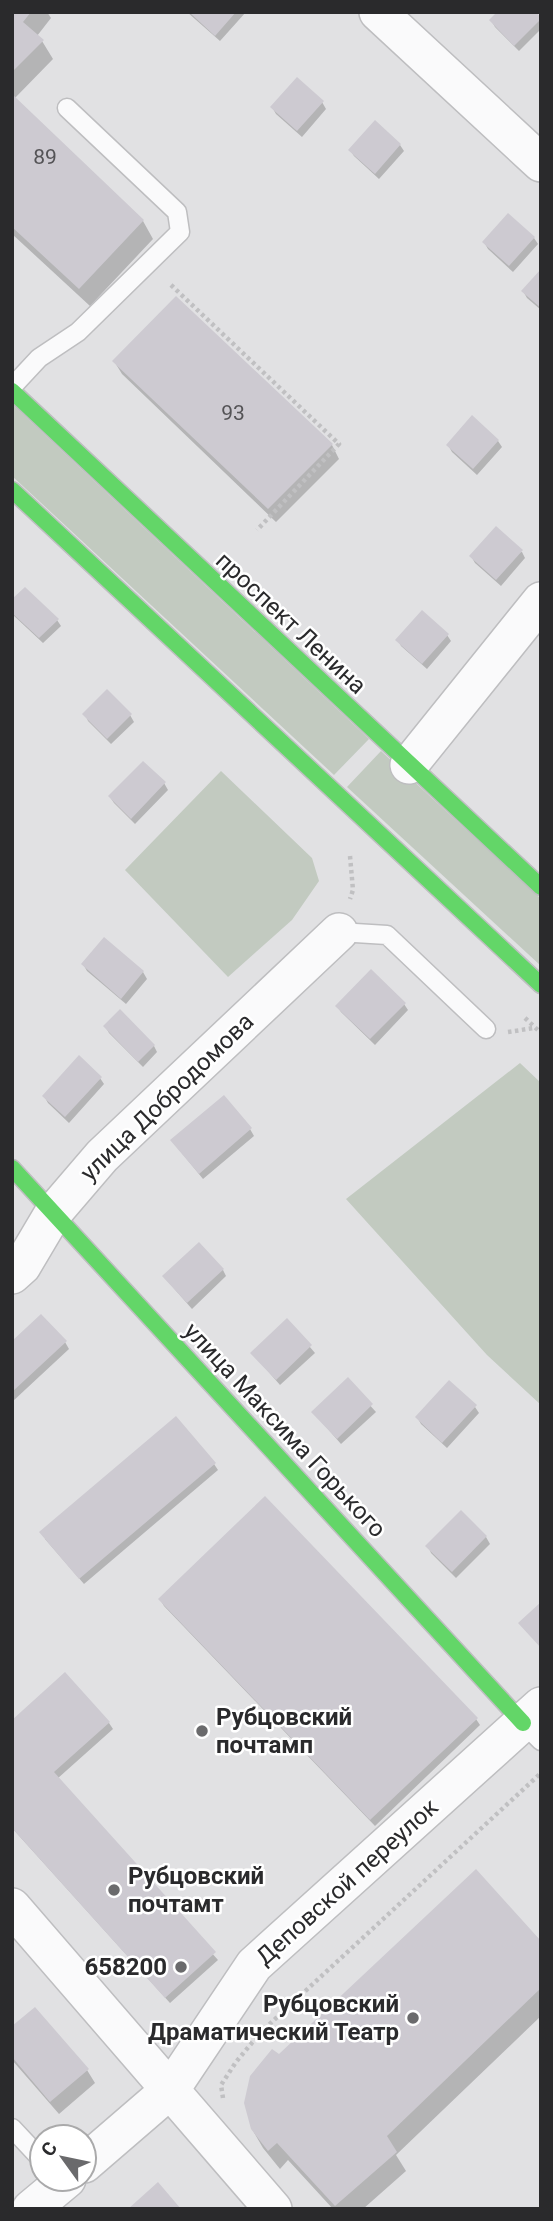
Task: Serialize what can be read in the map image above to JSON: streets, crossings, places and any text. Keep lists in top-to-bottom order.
{
  "streets": {
    "main road": ["проспект Ленина", "улица Максима Горького"],
    "street": ["улица Добродомова", "Деповской переулок"]
  },
  "crossings": [
    ["улица Добродомова", "улица Максима Горького"],
    ["улица Максима Горького", "Деповской переулок"]
  ],
  "places": [
    "Рубцовский почтамп",
    "Рубцовский почтамт",
    "658200",
    "Рубцовский Драматический Театр"
  ],
  "house_numbers": ["89", "93"],
  "north": "top left"
}
